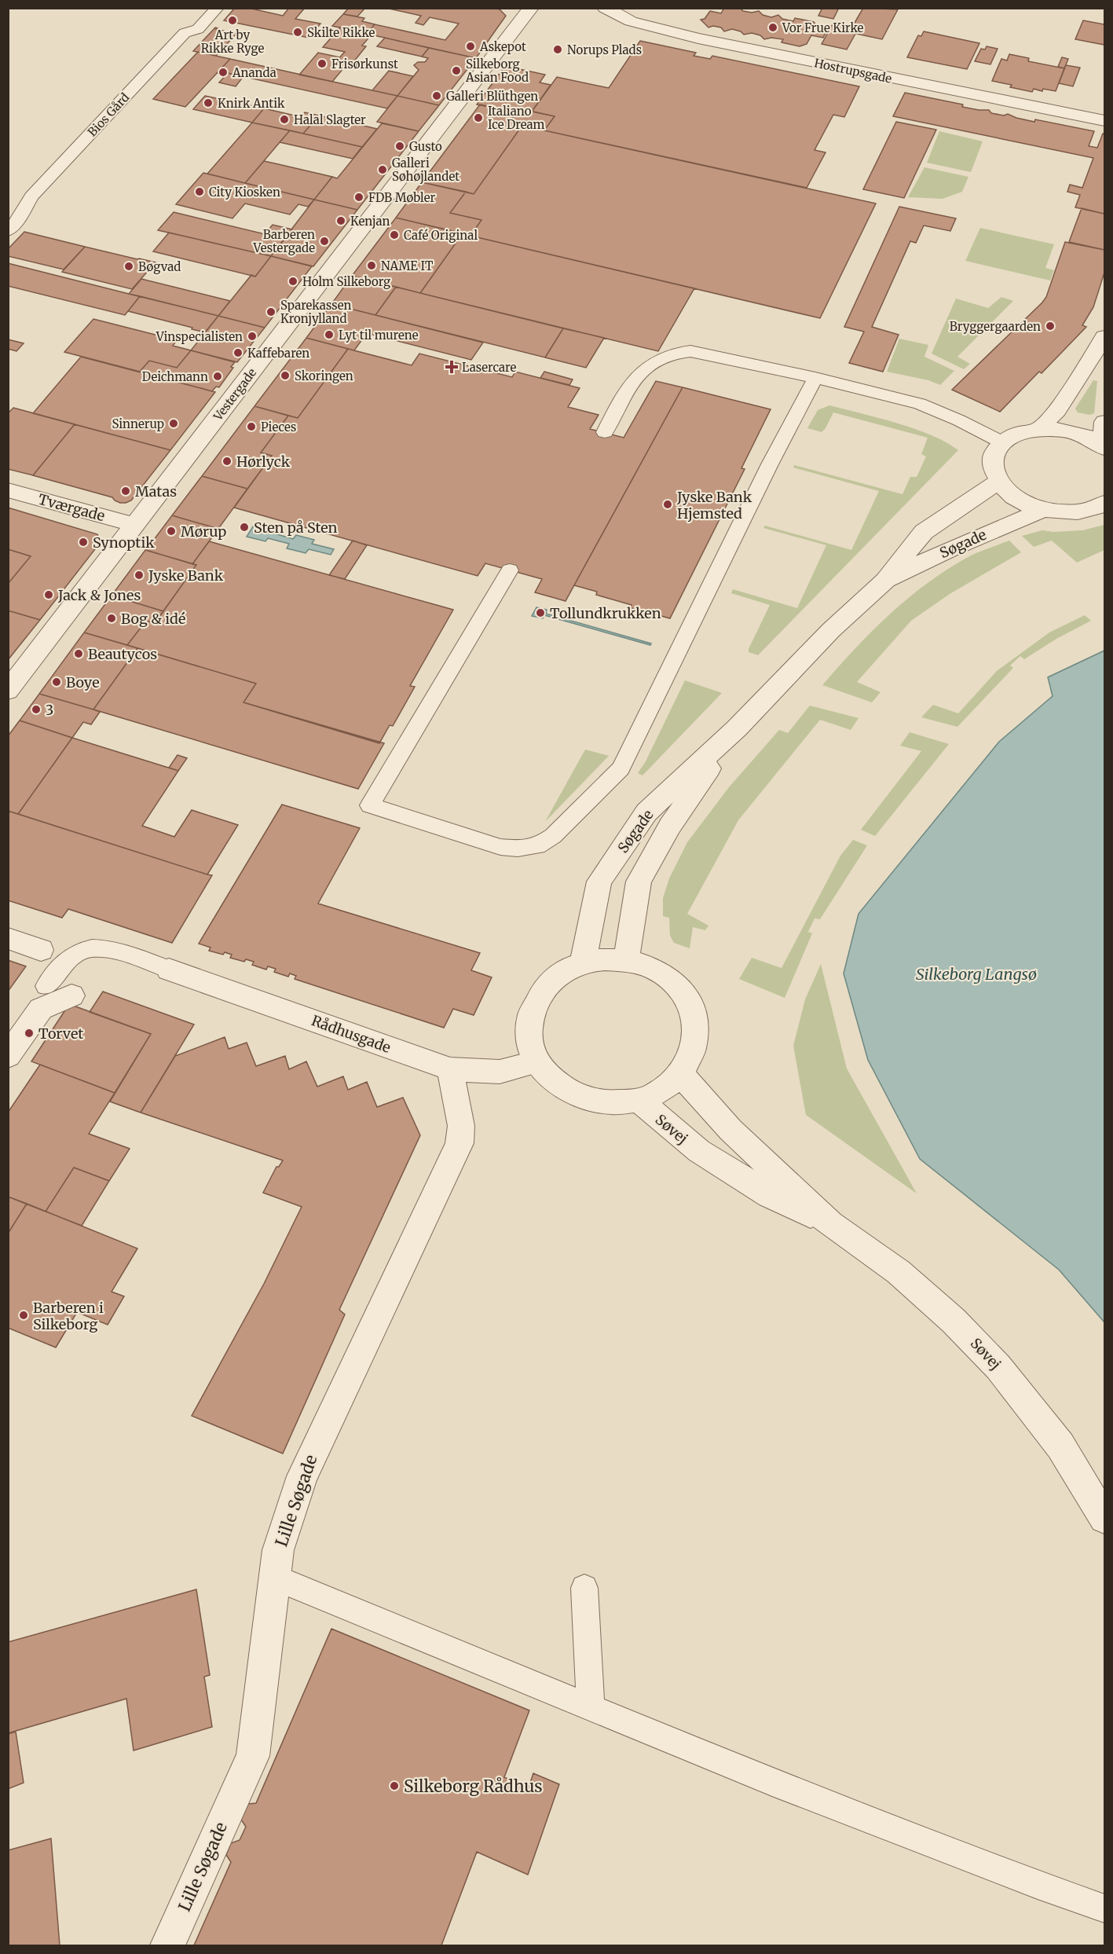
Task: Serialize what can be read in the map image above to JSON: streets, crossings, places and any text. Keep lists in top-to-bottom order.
{
  "streets": {
    "street": [
      "Hostrupsgade",
      "Vestergade",
      "Tværgade",
      "Søgade",
      "Rådhusgade",
      "Søvej",
      "Lille Søgade"
    ],
    "lane": ["Bios Gård"]
  },
  "crossings": [
    ["Vestergade", "Tværgade"],
    ["Søgade", "Rådhusgade"],
    ["Søgade", "Søvej"],
    ["Rådhusgade", "Søvej"],
    ["Rådhusgade", "Lille Søgade"]
  ],
  "water": ["Silkeborg Langsø"],
  "places": {
    "other": [
      "Art by Rikke Ryge",
      "Vor Frue Kirke",
      "Skilte Rikke",
      "Askepot",
      "Norups Plads",
      "Frisørkunst",
      "Silkeborg Asian Food",
      "Ananda",
      "Galleri Blüthgen",
      "Knirk Antik",
      "Italiano Ice Dream",
      "Halal Slagter",
      "Gusto",
      "Galleri Søhøjlandet",
      "City Kiosken",
      "FDB Møbler",
      "Kenjan",
      "Café Original",
      "Barberen Vestergade",
      "NAME IT",
      "Bøgvad",
      "Holm Silkeborg",
      "Sparekassen Kronjylland",
      "Bryggergaarden",
      "Lyt til murene",
      "Vinspecialisten",
      "Kaffebaren",
      "Skoringen",
      "Deichmann",
      "Sinnerup",
      "Pieces",
      "Hørlyck",
      "Matas",
      "Jyske Bank Hjemsted",
      "Sten på Sten",
      "Mørup",
      "Synoptik",
      "Jyske Bank",
      "Jack & Jones",
      "Tollundkrukken",
      "Bog & idé",
      "Beautycos",
      "Boye",
      "3",
      "Torvet",
      "Barberen i Silkeborg",
      "Silkeborg Rådhus"
    ],
    "health": ["Lasercare"]
  }
}
